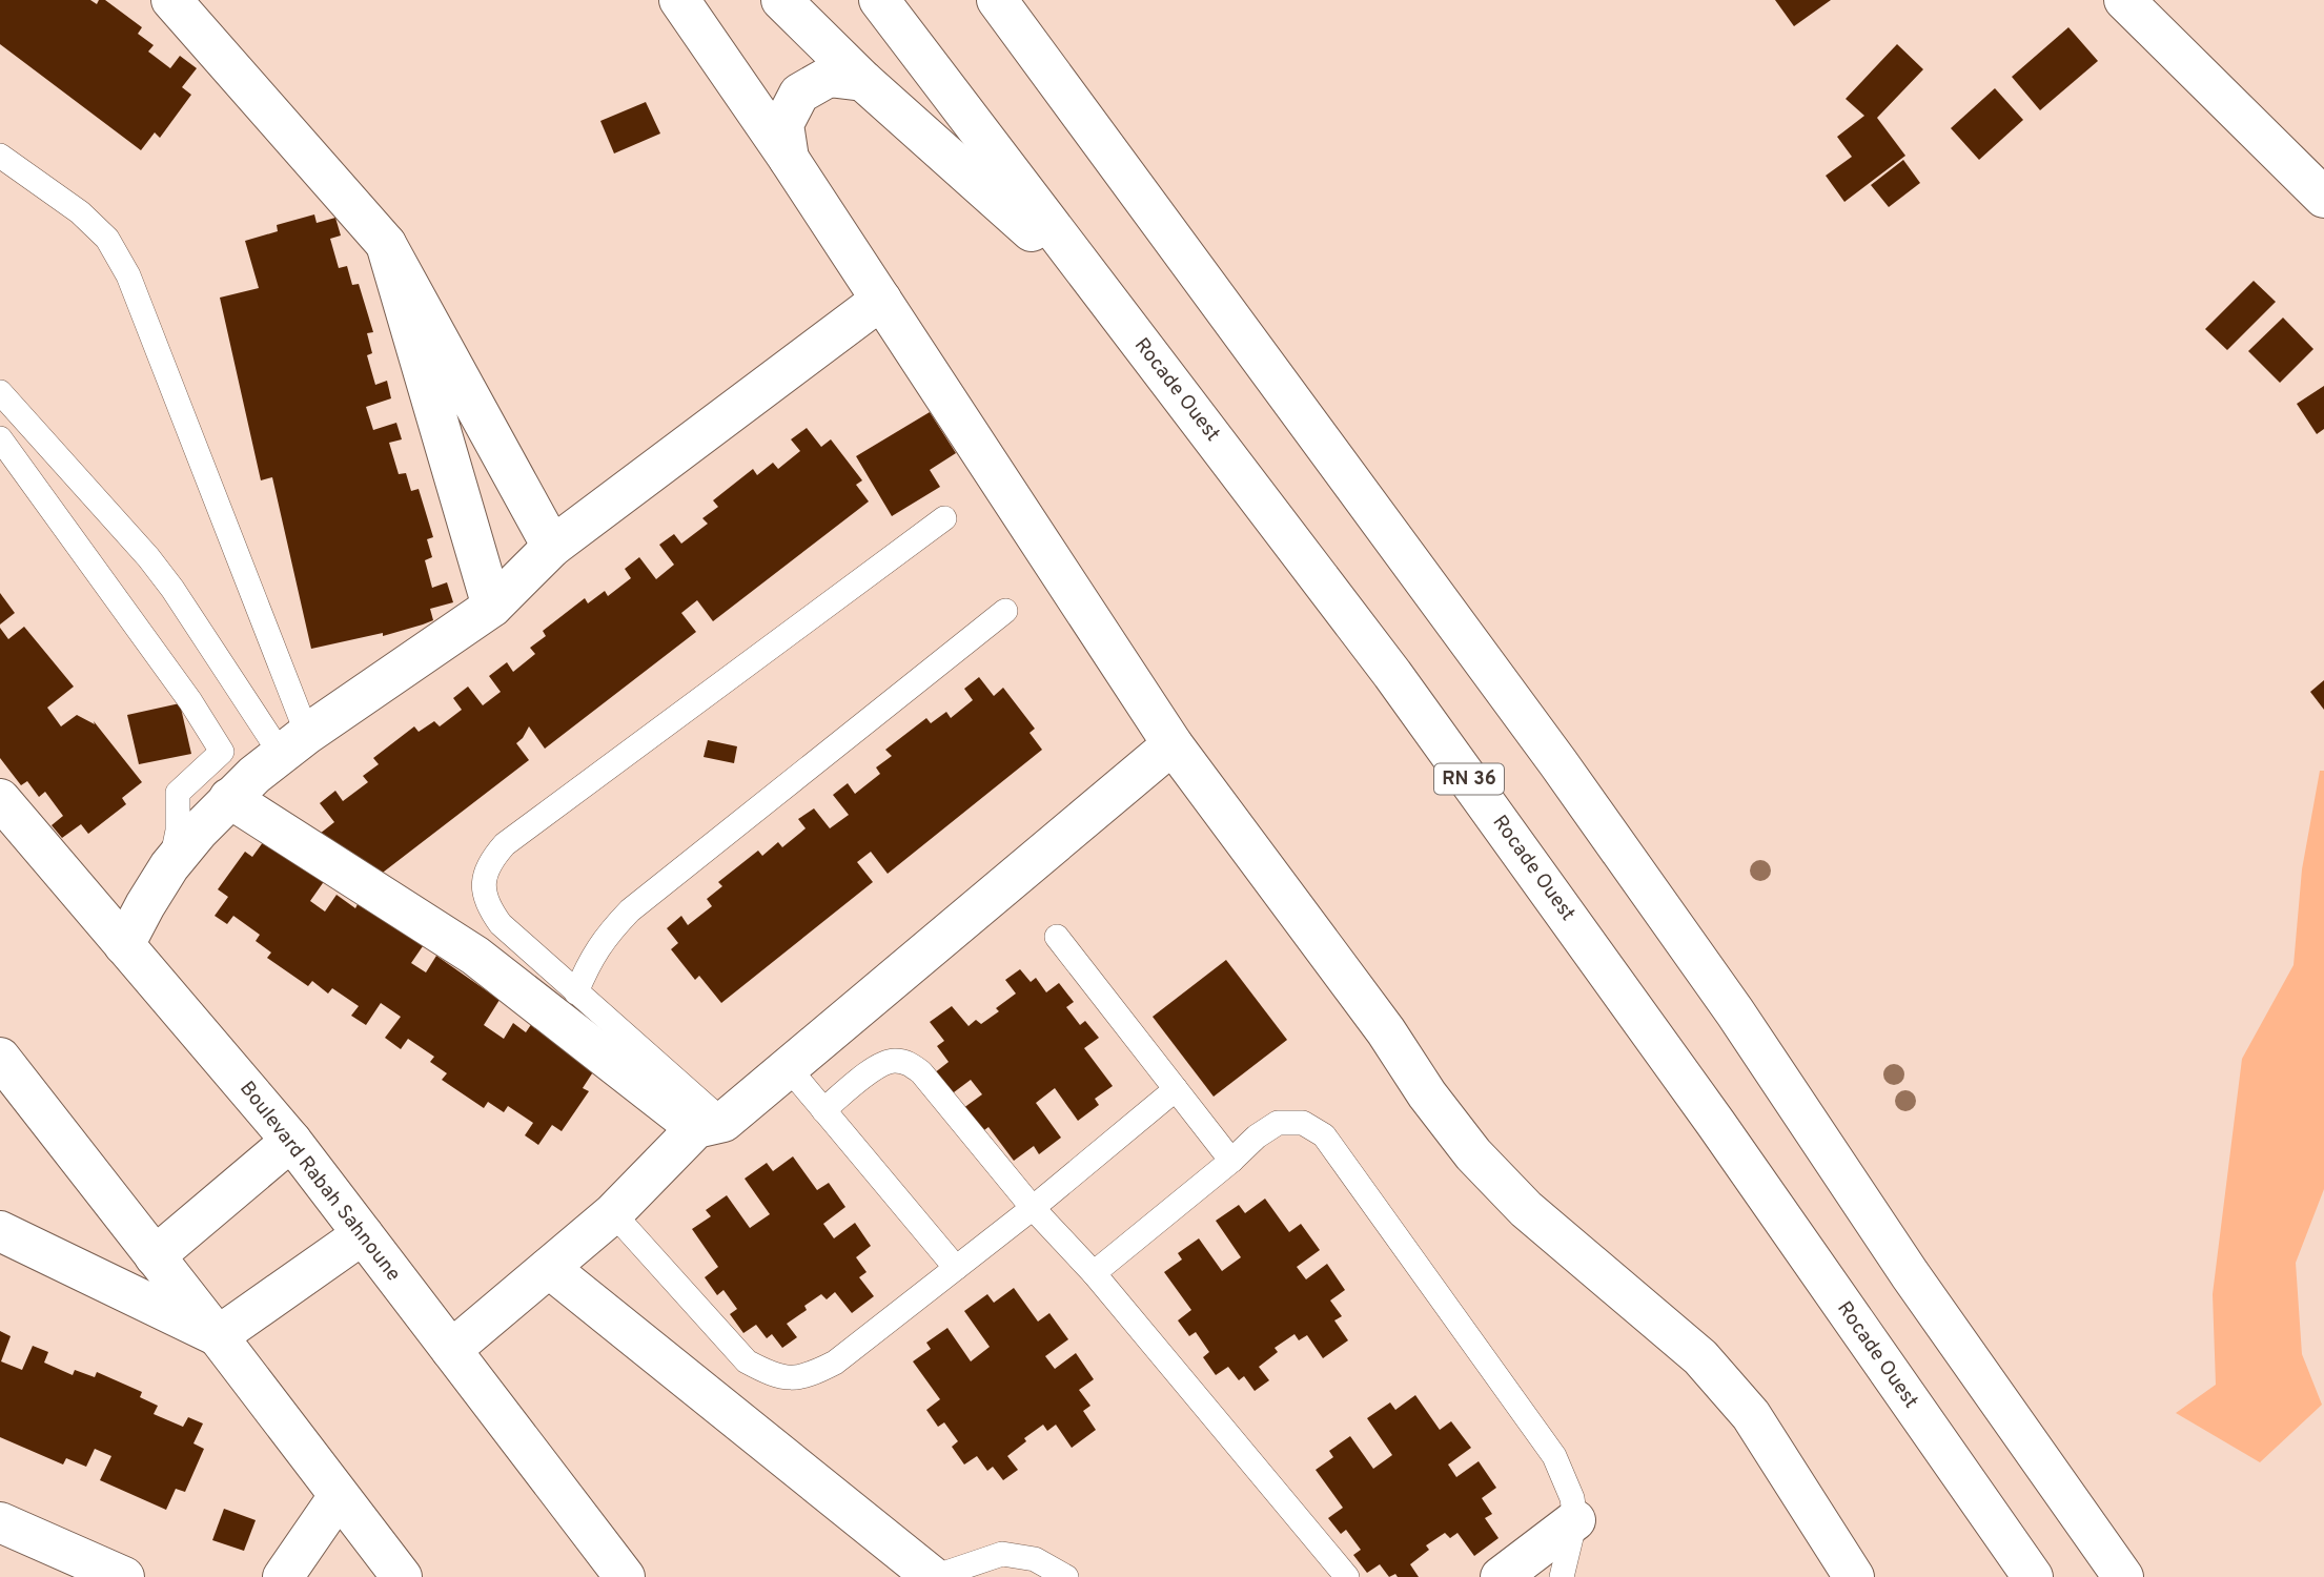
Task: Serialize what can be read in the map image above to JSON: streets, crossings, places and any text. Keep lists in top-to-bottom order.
{
  "streets": {
    "main road": ["Rocade Ouest", "RN 36", "Boulevard Rabah Sahnoune"]
  }
}
